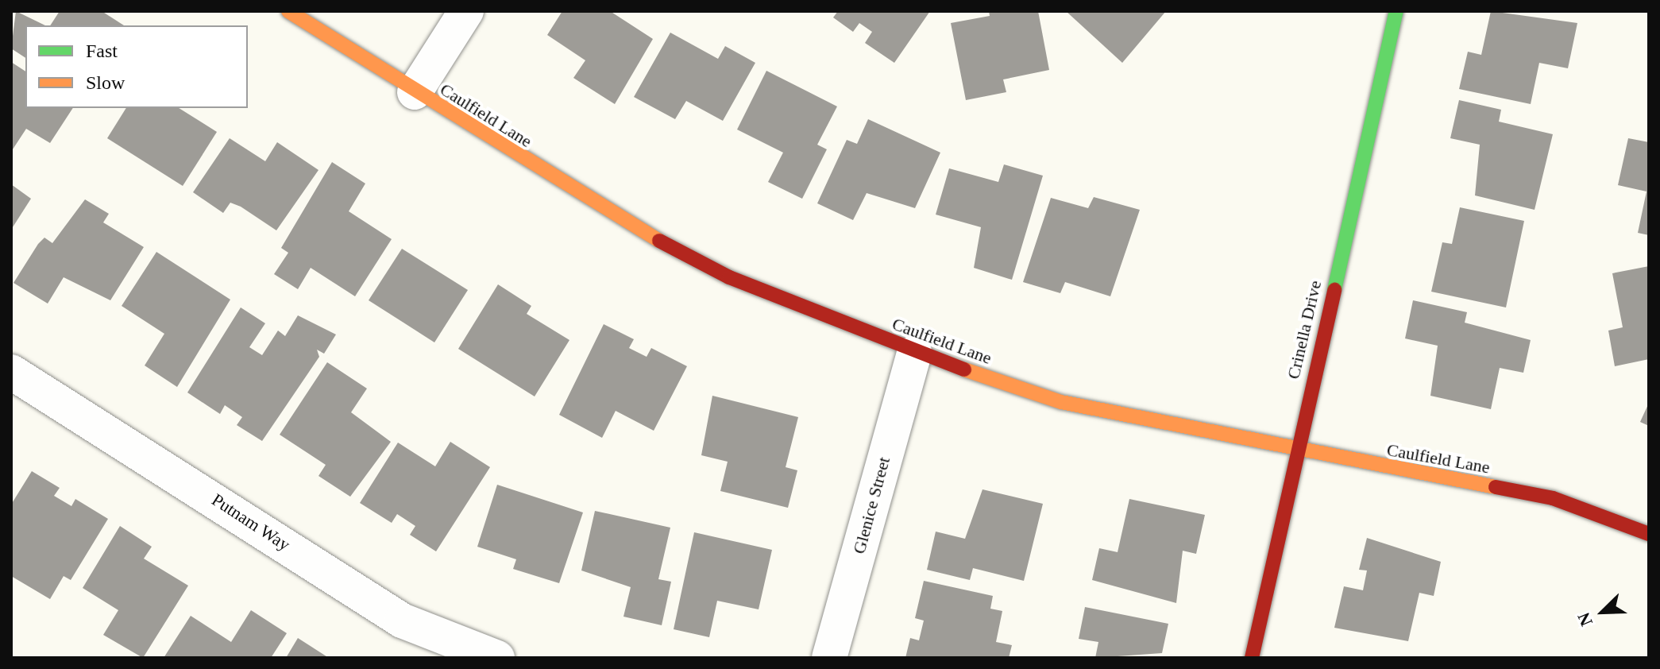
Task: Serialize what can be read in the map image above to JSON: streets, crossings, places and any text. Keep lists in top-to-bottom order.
{
  "streets": {
    "main road": ["Caulfield Lane", "Crinella Drive"],
    "street": ["Glenice Street", "Putnam Way"]
  },
  "crossings": [
    ["Caulfield Lane", "Crinella Drive"],
    ["Caulfield Lane", "Glenice Street"]
  ],
  "legend": ["Fast", "Slow"],
  "north": "bottom left"
}
